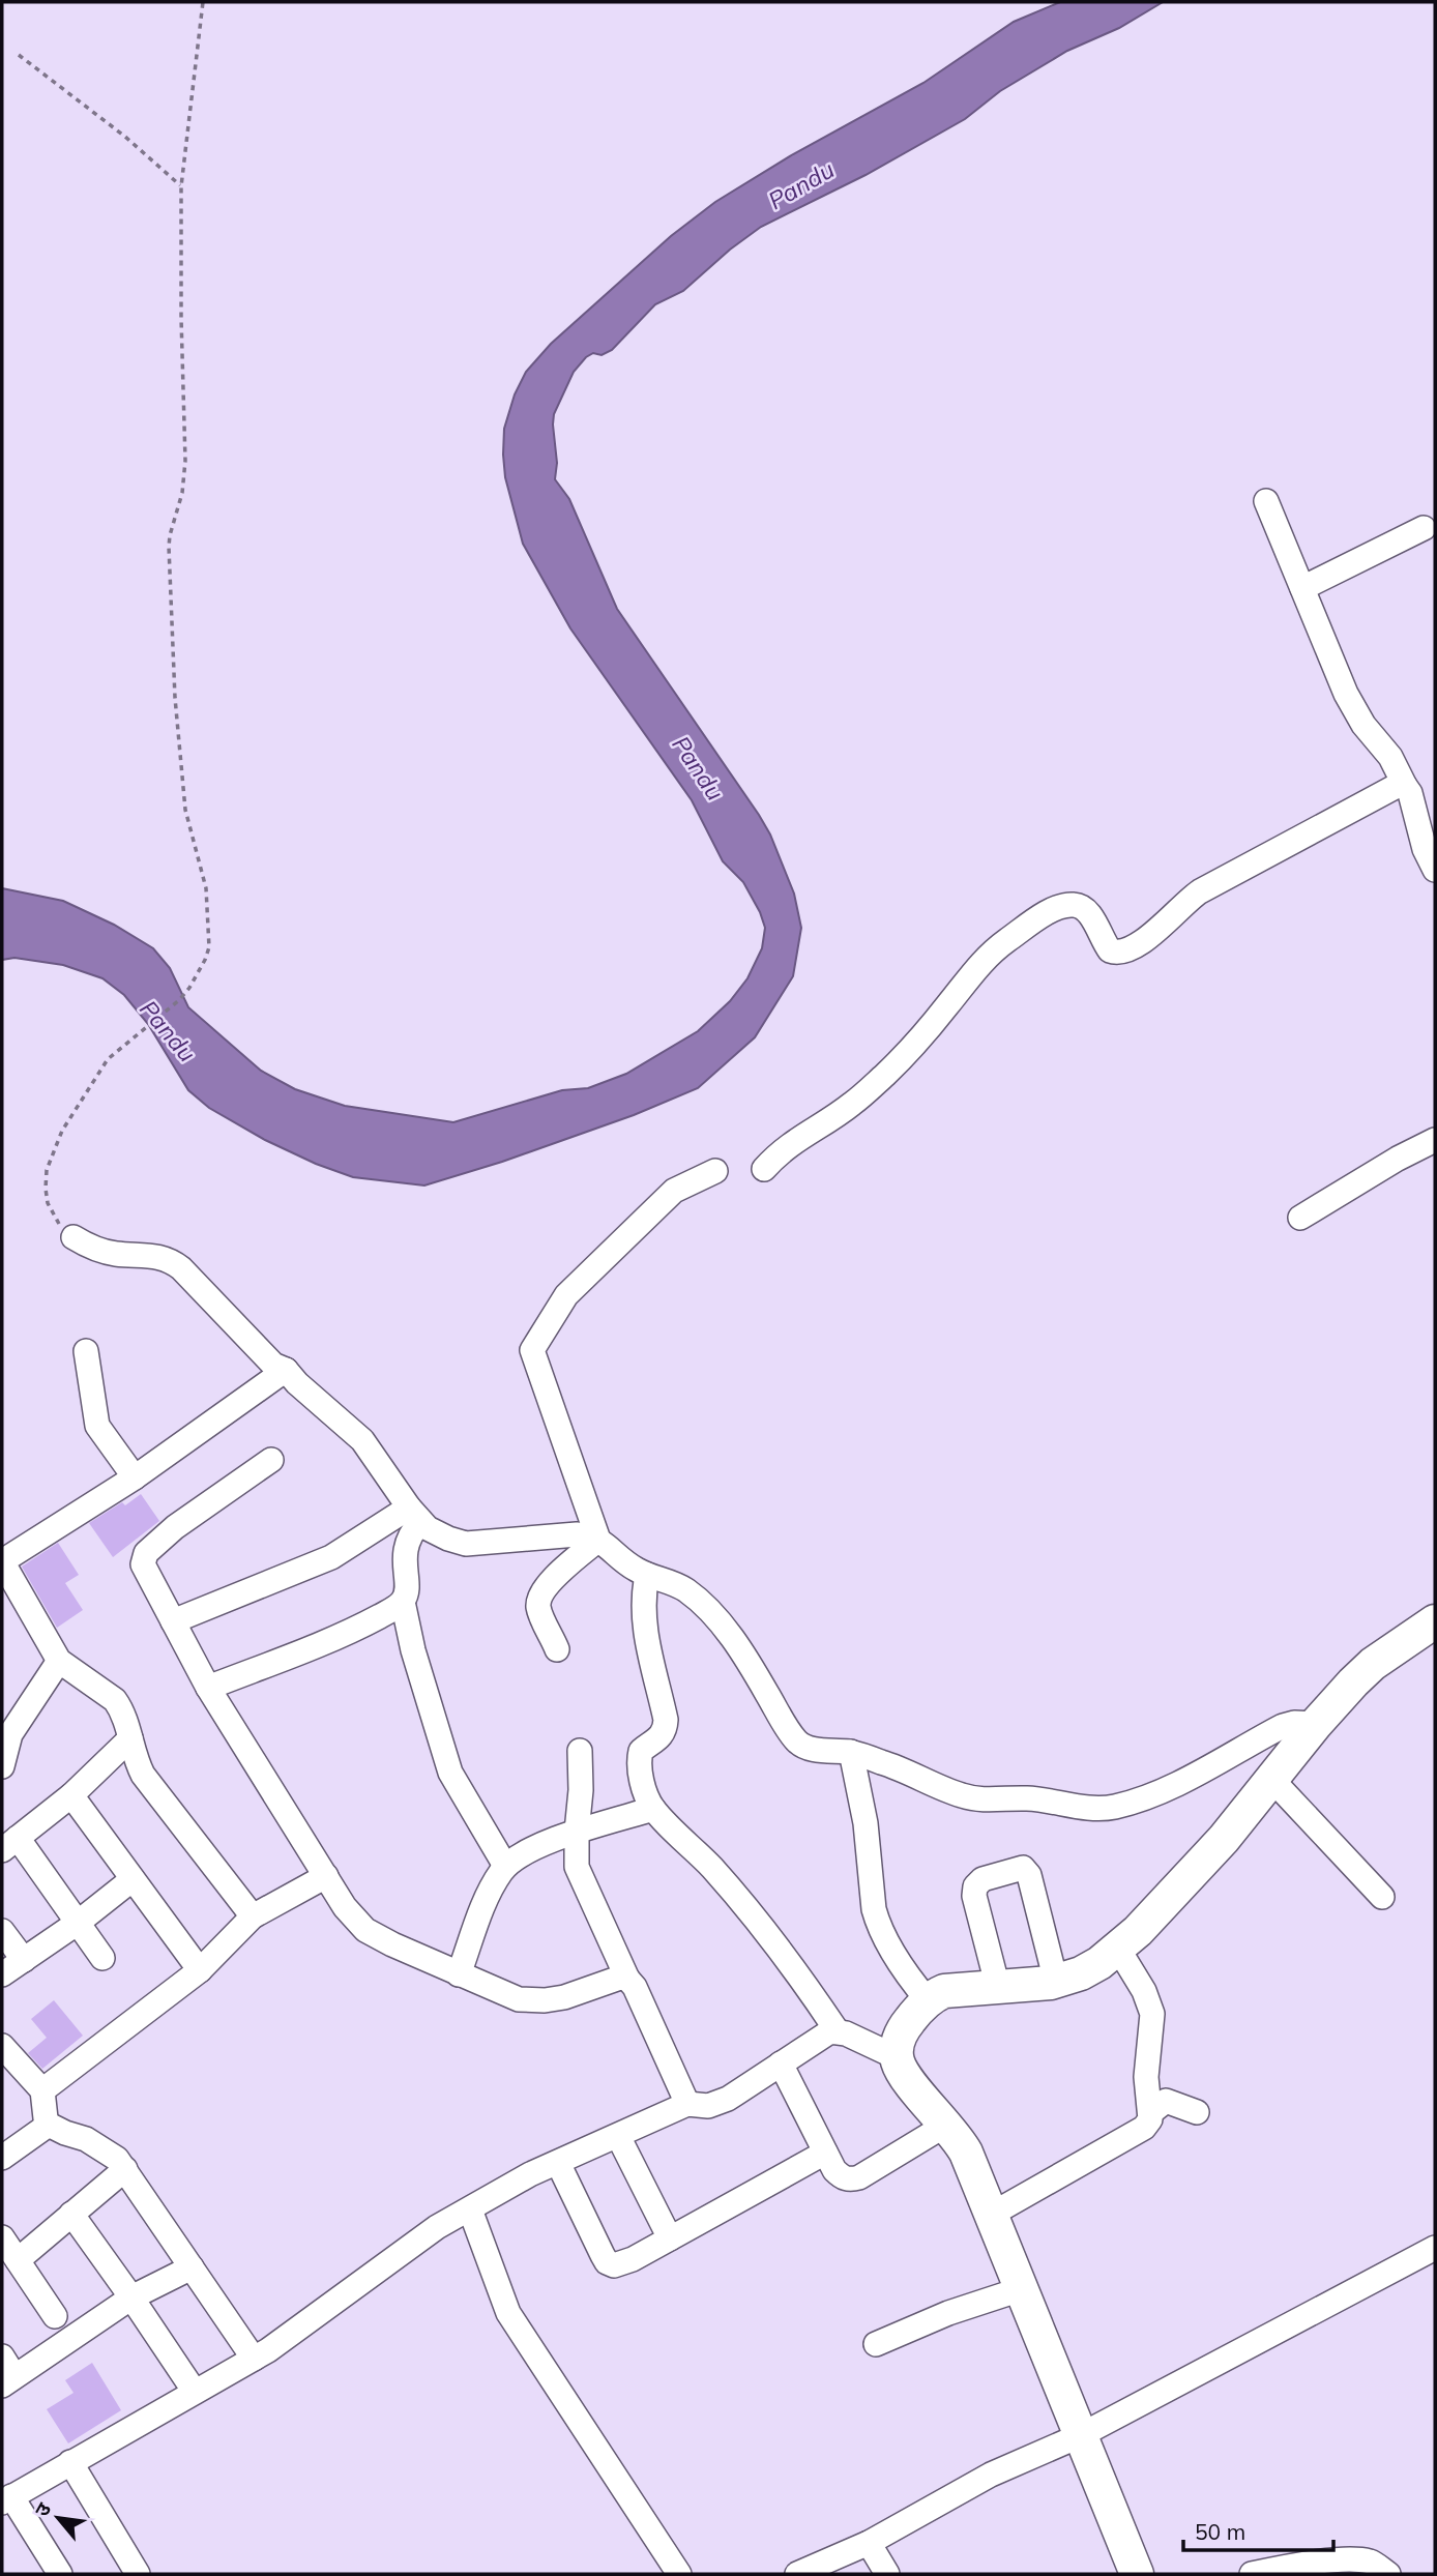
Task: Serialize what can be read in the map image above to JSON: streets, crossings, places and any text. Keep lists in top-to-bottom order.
{
  "water": ["Pandu"],
  "scale_bar": "50 m",
  "north": "top left"
}
